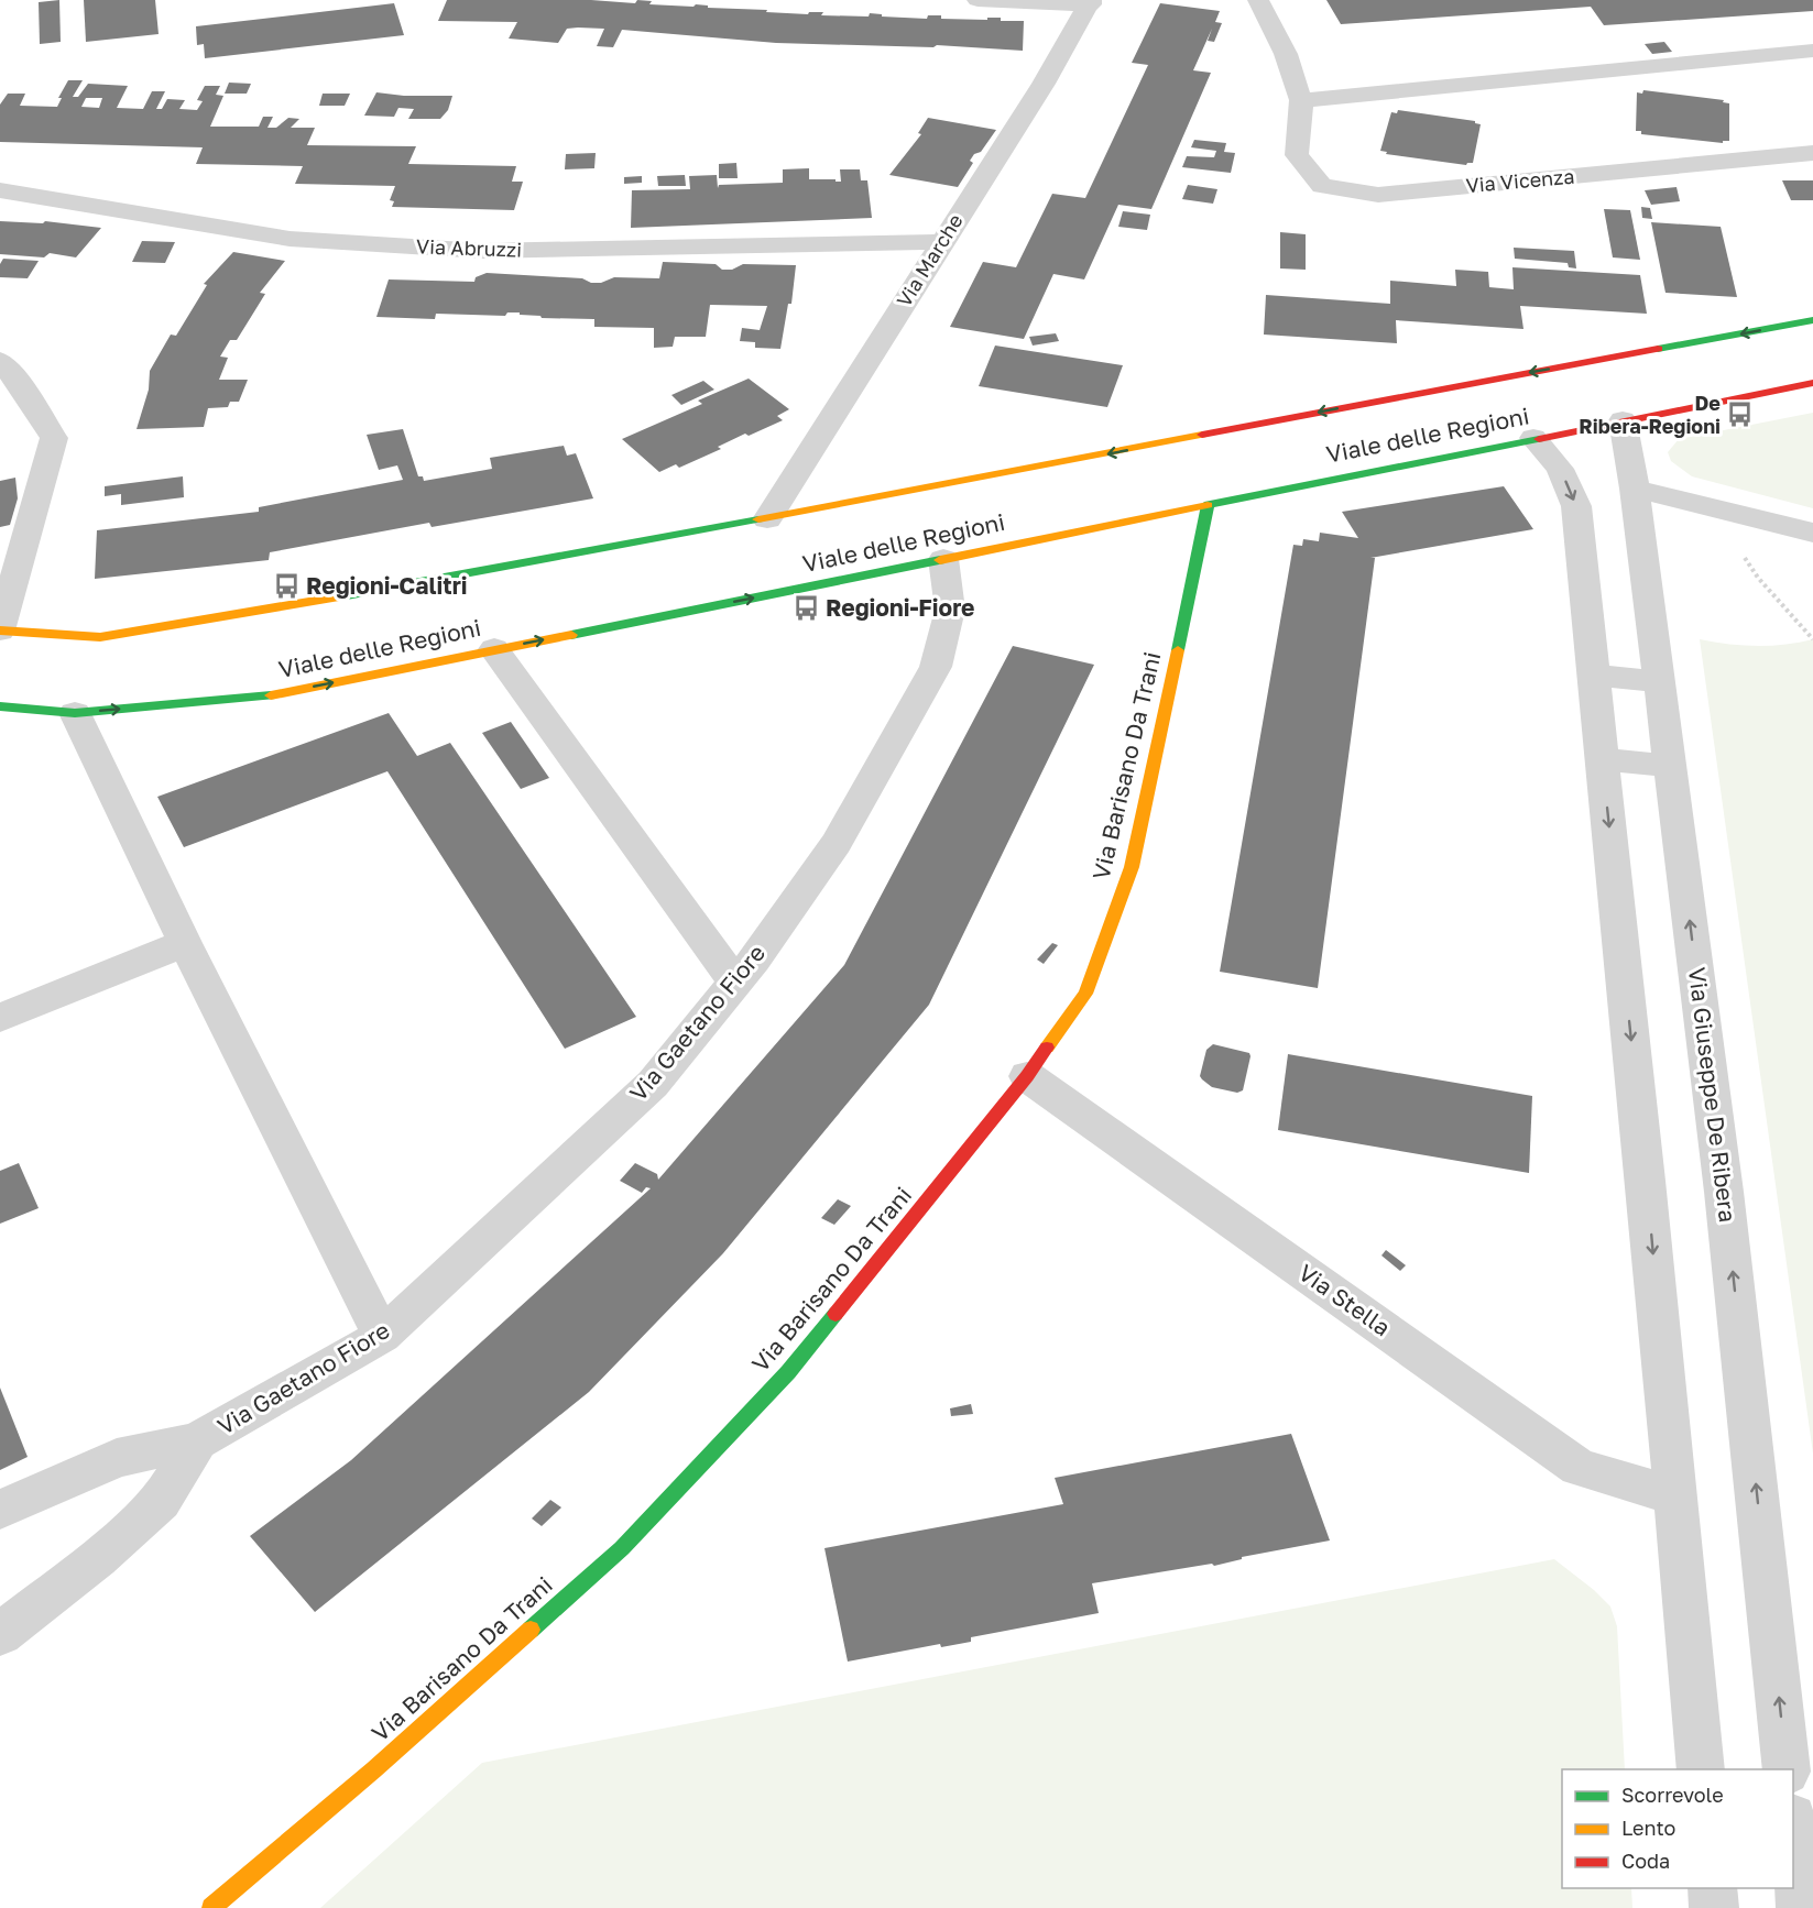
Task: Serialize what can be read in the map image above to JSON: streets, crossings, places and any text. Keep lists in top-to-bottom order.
{
  "streets": {
    "street": [
      "Via Vicenza",
      "Via Abruzzi",
      "Via Marche",
      "Viale delle Regioni",
      "Via Barisano Da Trani",
      "Via Gaetano Fiore",
      "Via Giuseppe De Ribera",
      "Via Stella"
    ]
  },
  "crossings": [
    ["Via Abruzzi", "Via Marche"],
    ["Via Marche", "Viale delle Regioni"],
    ["Viale delle Regioni", "Via Barisano Da Trani"],
    ["Viale delle Regioni", "Via Gaetano Fiore"],
    ["Viale delle Regioni", "Via Giuseppe De Ribera"],
    ["Via Barisano Da Trani", "Via Stella"]
  ],
  "places": {
    "bus stop": ["De Ribera-Regioni", "Regioni-Calitri", "Regioni-Fiore"]
  },
  "legend": ["Scorrevole", "Lento", "Coda"]
}
